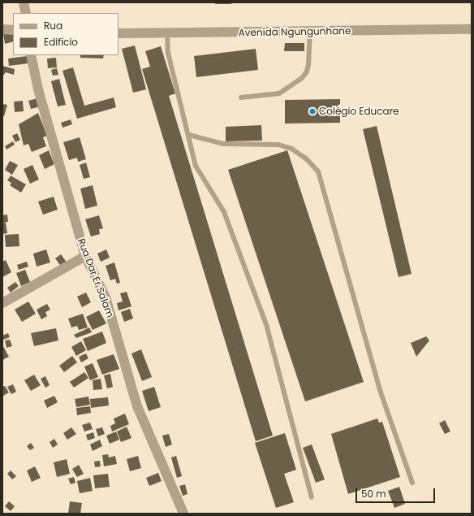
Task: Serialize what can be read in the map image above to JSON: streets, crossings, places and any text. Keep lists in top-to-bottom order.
{
  "streets": {
    "street": ["Avenida Ngungunhane", "Rua Dar Er Salam"]
  },
  "places": ["Colégio Educare"],
  "legend": ["Rua", "Edifício"],
  "scale_bar": "50 m"
}
